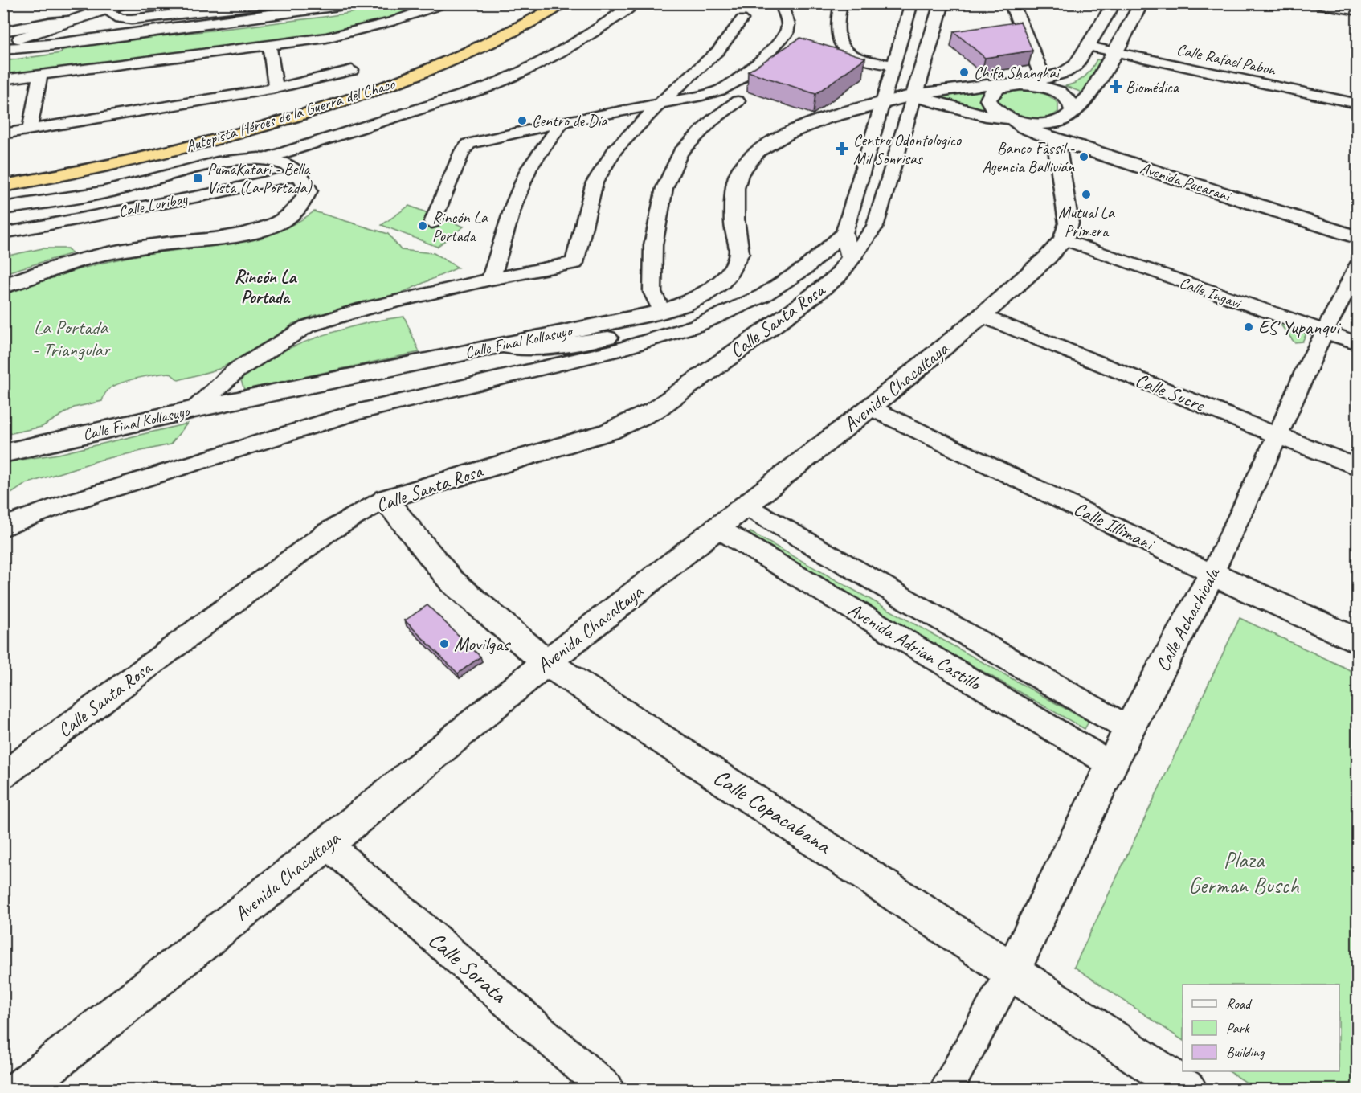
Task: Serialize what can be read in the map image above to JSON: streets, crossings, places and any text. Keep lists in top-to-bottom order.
{
  "streets": {
    "highway": ["Autopista Héroes de la Guerra del Chaco"],
    "street": [
      "Calle Rafael Pabon",
      "Avenida Pucarani",
      "Calle Luribay",
      "Calle Ingavi",
      "Calle Santa Rosa",
      "Calle Final Kollasuyo",
      "Avenida Chacaltaya",
      "Calle Sucre",
      "Calle Illimani",
      "Calle Achachicala",
      "Avenida Adrian Castillo",
      "Calle Copacabana",
      "Calle Sorata"
    ]
  },
  "crossings": [
    ["Avenida Pucarani", "Calle Final Kollasuyo"],
    ["Calle Ingavi", "Avenida Chacaltaya"],
    ["Calle Ingavi", "Calle Achachicala"],
    ["Calle Santa Rosa", "Calle Final Kollasuyo"],
    ["Calle Santa Rosa", "Calle Copacabana"],
    ["Avenida Chacaltaya", "Calle Sucre"],
    ["Avenida Chacaltaya", "Calle Illimani"],
    ["Avenida Chacaltaya", "Avenida Adrian Castillo"],
    ["Avenida Chacaltaya", "Calle Copacabana"],
    ["Avenida Chacaltaya", "Calle Sorata"],
    ["Calle Sucre", "Calle Achachicala"],
    ["Calle Illimani", "Calle Achachicala"],
    ["Calle Achachicala", "Avenida Adrian Castillo"],
    ["Calle Achachicala", "Calle Copacabana"]
  ],
  "districts": ["Rincón La Portada"],
  "parks": ["La Portada - Triangular", "Plaza German Busch"],
  "places": {
    "other": [
      "Chifa Shanghai",
      "Centro de Día",
      "Banco Fassil - Agencia Ballivián",
      "Mutual La Primera",
      "Rincón La Portada",
      "ES Yupanqui",
      "Movilgas"
    ],
    "health": ["Biomédica", "Centro Odontologico Mil Sonrisas"],
    "transit": ["PumaKatari - Bella Vista (La Portada)"]
  },
  "legend": ["Road", "Park", "Building"]
}
